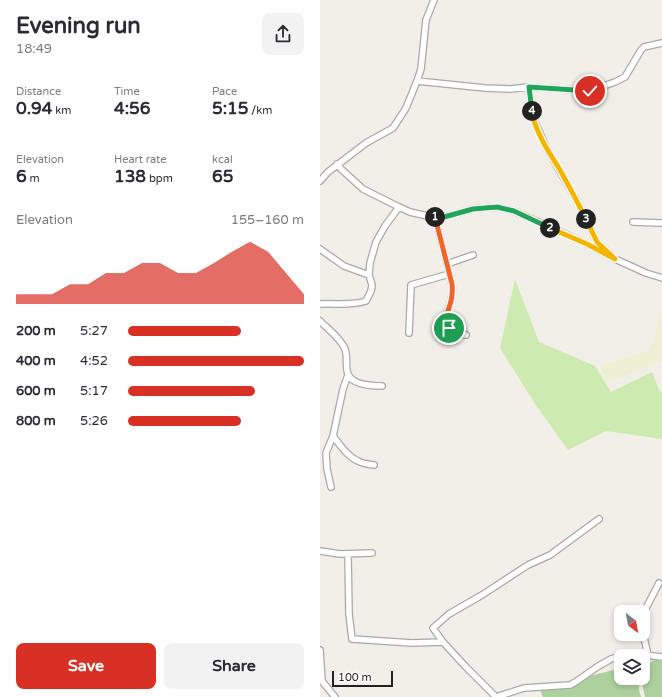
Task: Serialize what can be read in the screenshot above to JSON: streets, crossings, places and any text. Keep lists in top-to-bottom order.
{
  "scale_bar": "100 m",
  "north": "bottom right",
  "page": {
    "heading": ["Evening run", "18:49"],
    "stats": [
      ["Distance", "0.94 km"],
      ["Time", "4:56"],
      ["Pace", "5:15 /km"],
      ["Elevation", "6 m"],
      ["Heart rate", "138 bpm"],
      ["kcal", "65"]
    ],
    "pins": [
      "4",
      "1",
      "3",
      "2"
    ],
    "chart": ["Elevation", "155–160 m"],
    "list": [
      {
        "name": "200 m",
        "note": "5:27"
      },
      {
        "name": "400 m",
        "note": "4:52"
      },
      {
        "name": "600 m",
        "note": "5:17"
      },
      {
        "name": "800 m",
        "note": "5:26"
      }
    ],
    "buttons": ["Save", "Share"],
    "scale": "100 m"
  }
}
